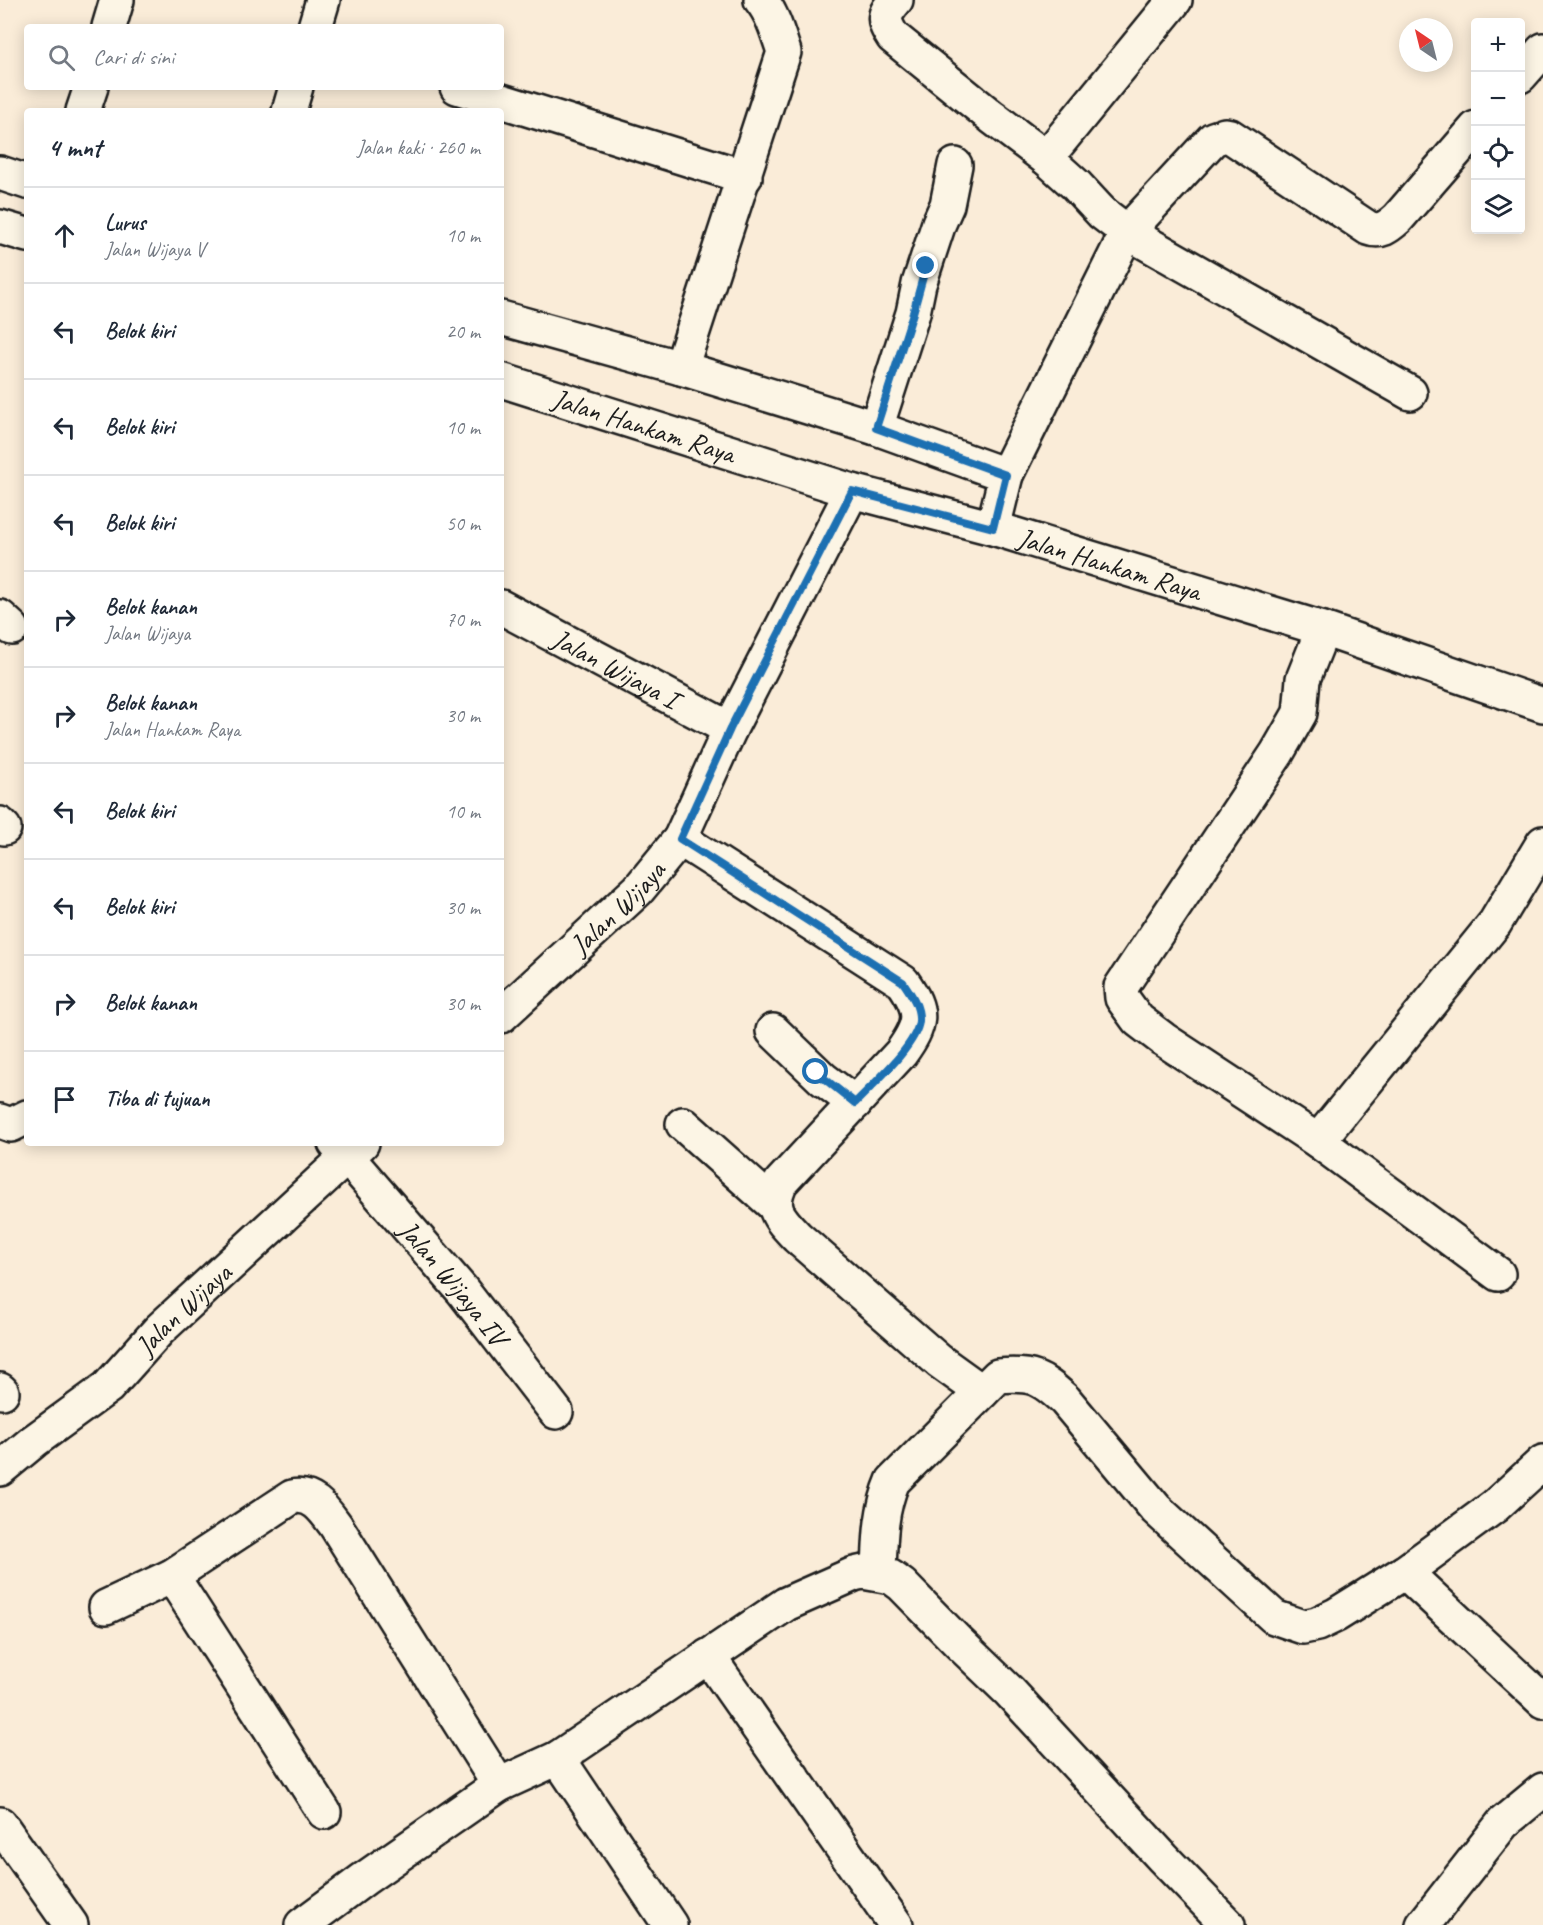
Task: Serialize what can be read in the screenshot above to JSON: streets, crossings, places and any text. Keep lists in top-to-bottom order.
{
  "streets": {
    "street": [
      "Jalan Hankam Raya",
      "Jalan Wijaya I",
      "Jalan Wijaya",
      "Jalan Wijaya IV"
    ]
  },
  "crossings": [
    ["Jalan Hankam Raya", "Jalan Wijaya"],
    ["Jalan Wijaya I", "Jalan Wijaya"],
    ["Jalan Wijaya", "Jalan Wijaya IV"]
  ],
  "north": "top left",
  "page": {
    "map_buttons": ["+", "−"],
    "search": "Cari di sini",
    "heading": ["4 mnt", "Jalan kaki · 260 m"],
    "list": [
      ["Lurus", "Jalan Wijaya V", "10 m"],
      ["Belok kiri", "20 m"],
      ["Belok kiri", "10 m"],
      ["Belok kiri", "50 m"],
      ["Belok kanan", "Jalan Wijaya", "70 m"],
      ["Belok kanan", "Jalan Hankam Raya", "30 m"],
      ["Belok kiri", "10 m"],
      ["Belok kiri", "30 m"],
      ["Belok kanan", "30 m"],
      "Tiba di tujuan"
    ]
  }
}
